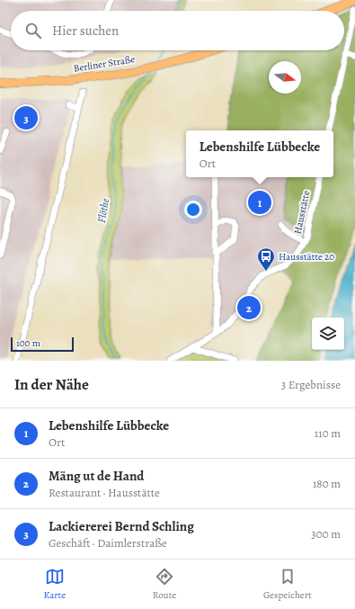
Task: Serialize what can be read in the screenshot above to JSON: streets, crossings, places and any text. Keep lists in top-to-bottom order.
{
  "streets": {
    "main road": ["Berliner Straße"],
    "street": ["Hausstätte"]
  },
  "water": ["Flöthe"],
  "places": {
    "bus stop": ["Hausstätte 20"]
  },
  "scale_bar": "100 m",
  "north": "right",
  "page": {
    "search": "Hier suchen",
    "pins": ["3", "1", "2"],
    "popup": ["Lebenshilfe Lübbecke", "Ort"],
    "scale": "100 m",
    "heading": ["In der Nähe", "3 Ergebnisse"],
    "list": [
      {
        "mark": "1",
        "name": "Lebenshilfe Lübbecke",
        "note": "Ort",
        "value": "110 m"
      },
      {
        "mark": "2",
        "name": "Mäng ut de Hand",
        "note": "Restaurant · Hausstätte",
        "value": "180 m"
      },
      {
        "mark": "3",
        "name": "Lackiererei Bernd Schling",
        "note": "Geschäft · Daimlerstraße",
        "value": "300 m"
      }
    ],
    "nav": ["Karte", "Route", "Gespeichert"]
  }
}
